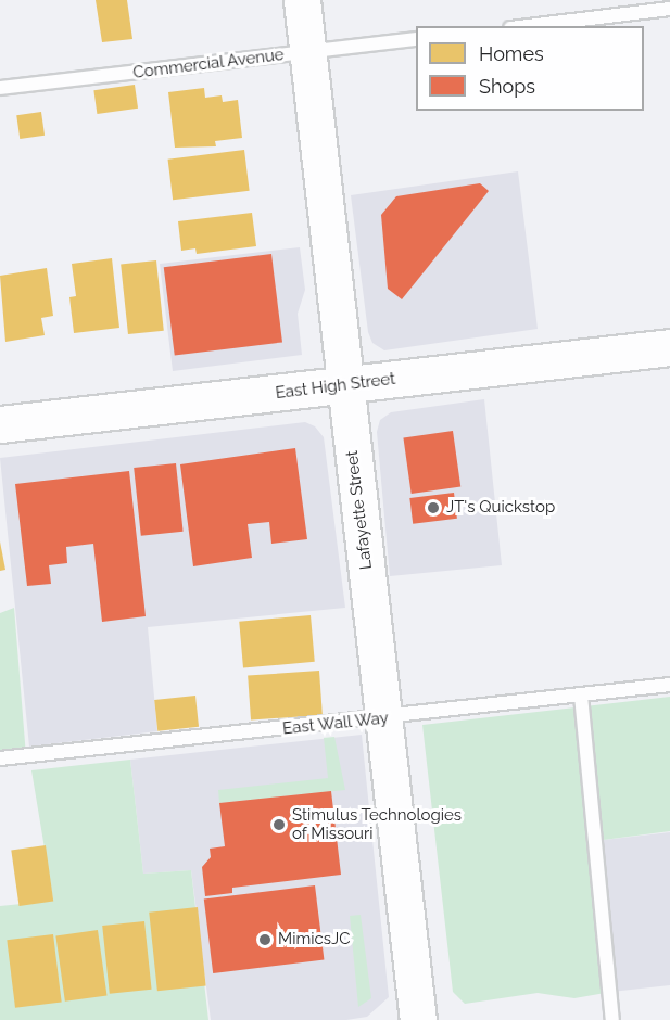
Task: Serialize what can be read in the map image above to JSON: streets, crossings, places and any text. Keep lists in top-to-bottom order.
{
  "streets": {
    "main road": ["East High Street", "Lafayette Street"],
    "lane": ["Commercial Avenue", "East Wall Way"]
  },
  "crossings": [
    ["Commercial Avenue", "Lafayette Street"],
    ["East High Street", "Lafayette Street"],
    ["Lafayette Street", "East Wall Way"]
  ],
  "places": ["JT's Quickstop", "Stimulus Technologies of Missouri", "MimicsJC"],
  "legend": ["Homes", "Shops"]
}
